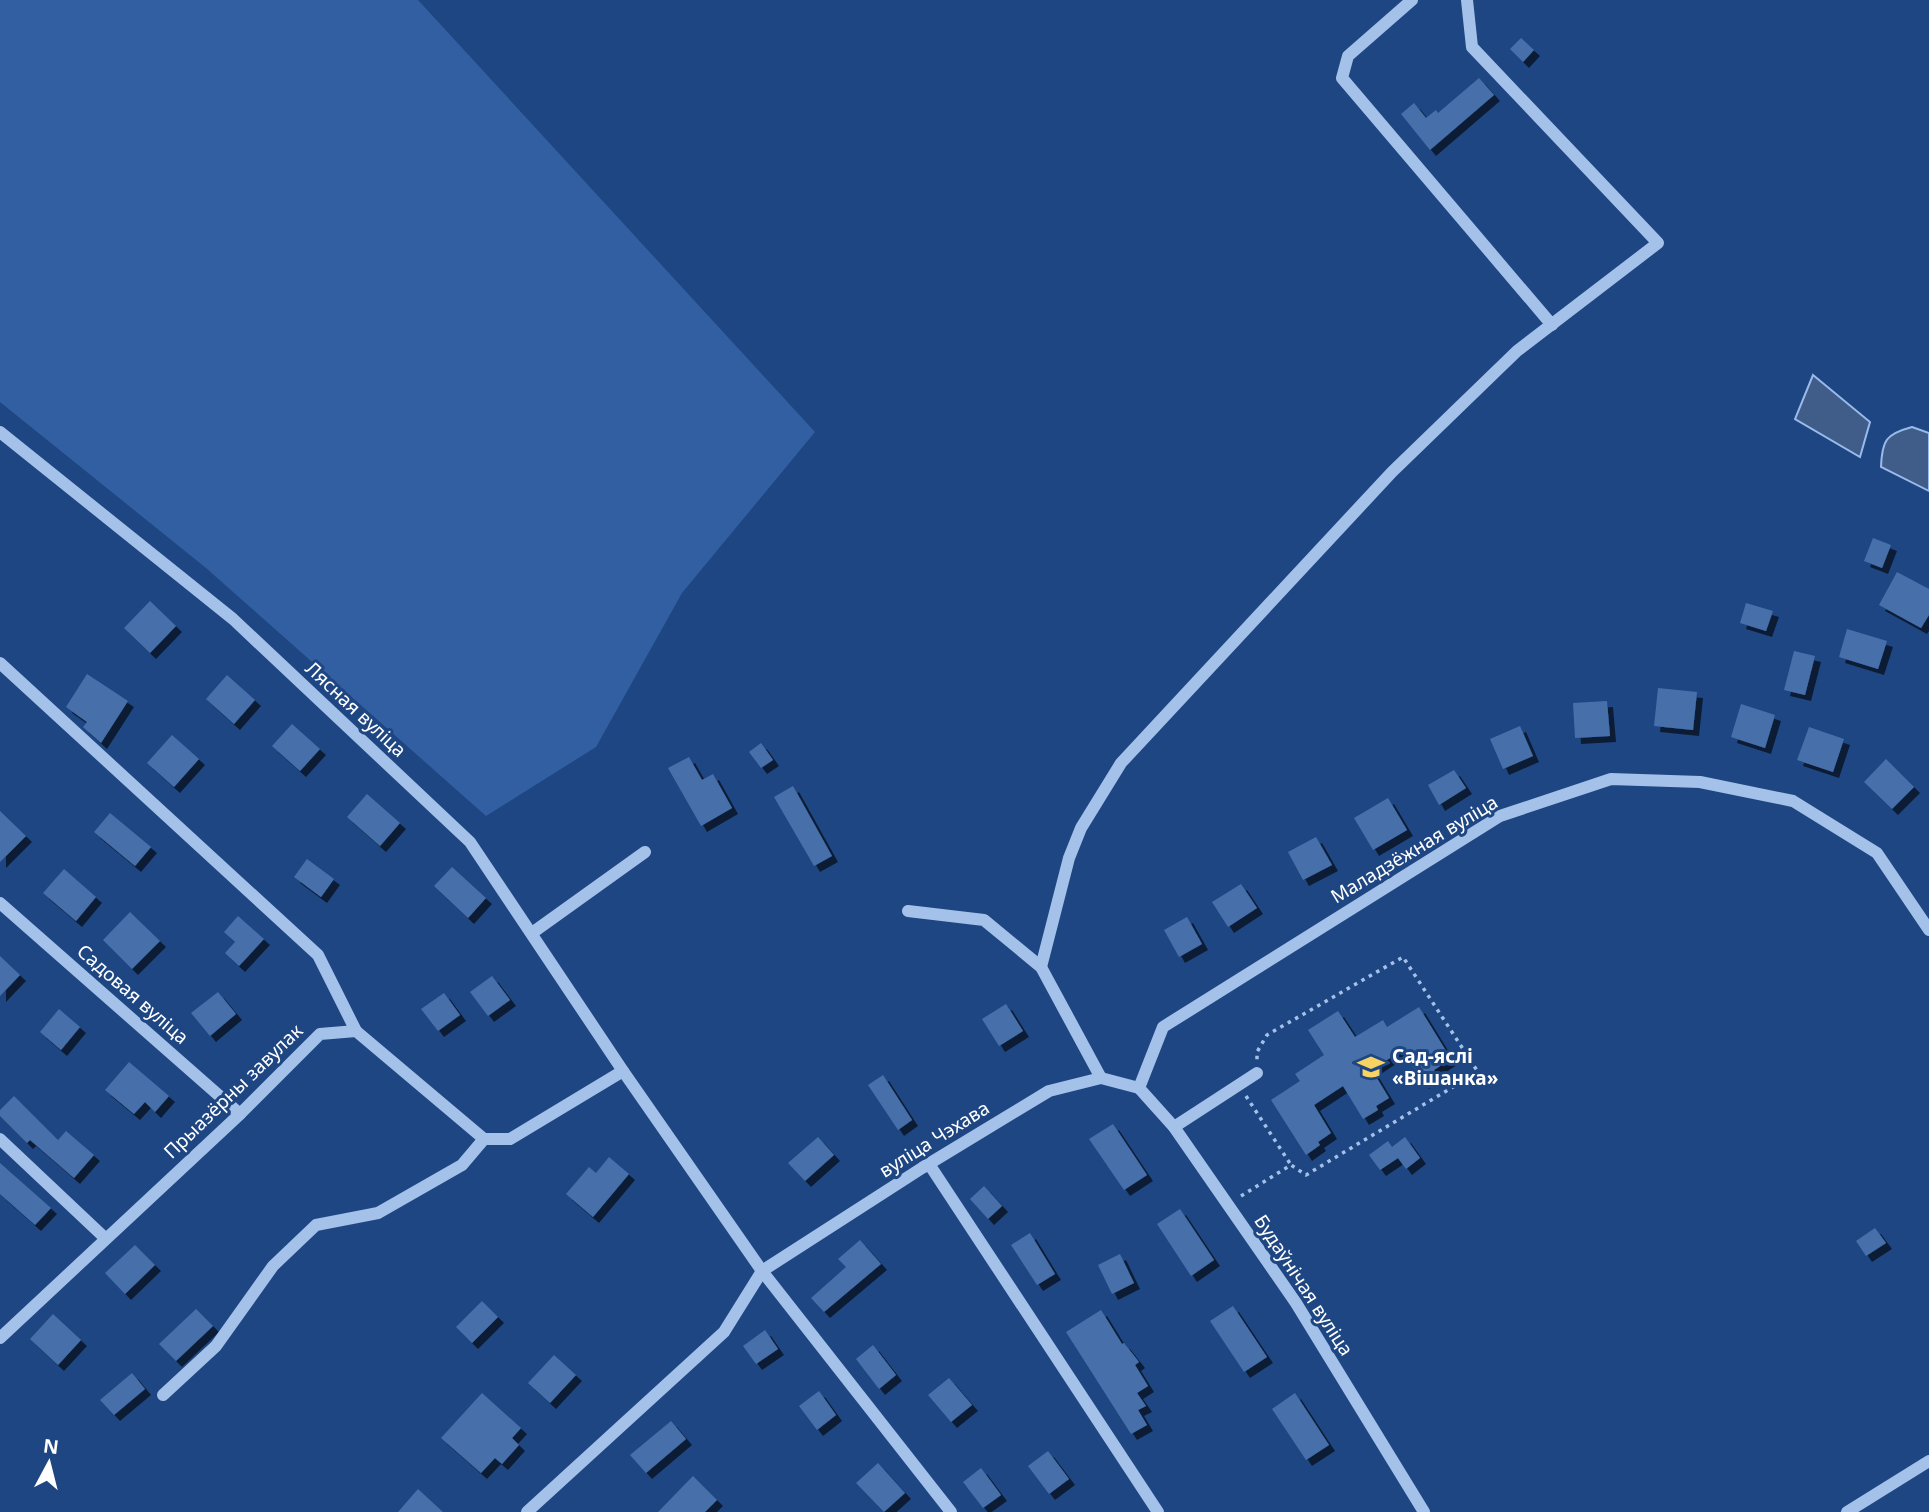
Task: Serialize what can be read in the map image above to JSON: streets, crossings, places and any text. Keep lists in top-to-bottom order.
{
  "streets": {
    "street": [
      "Лясная вуліца",
      "Маладзёжная вуліца",
      "Садовая вуліца",
      "Прыазёрны завулак",
      "вуліца Чэхава",
      "Будаўнічая вуліца"
    ]
  },
  "crossings": [
    ["Маладзёжная вуліца", "вуліца Чэхава"],
    ["Маладзёжная вуліца", "Будаўнічая вуліца"],
    ["Садовая вуліца", "Прыазёрны завулак"],
    ["вуліца Чэхава", "Будаўнічая вуліца"]
  ],
  "places": {
    "school or university": ["Сад-яслі «Вішанка»"]
  },
  "north": "top"
}
